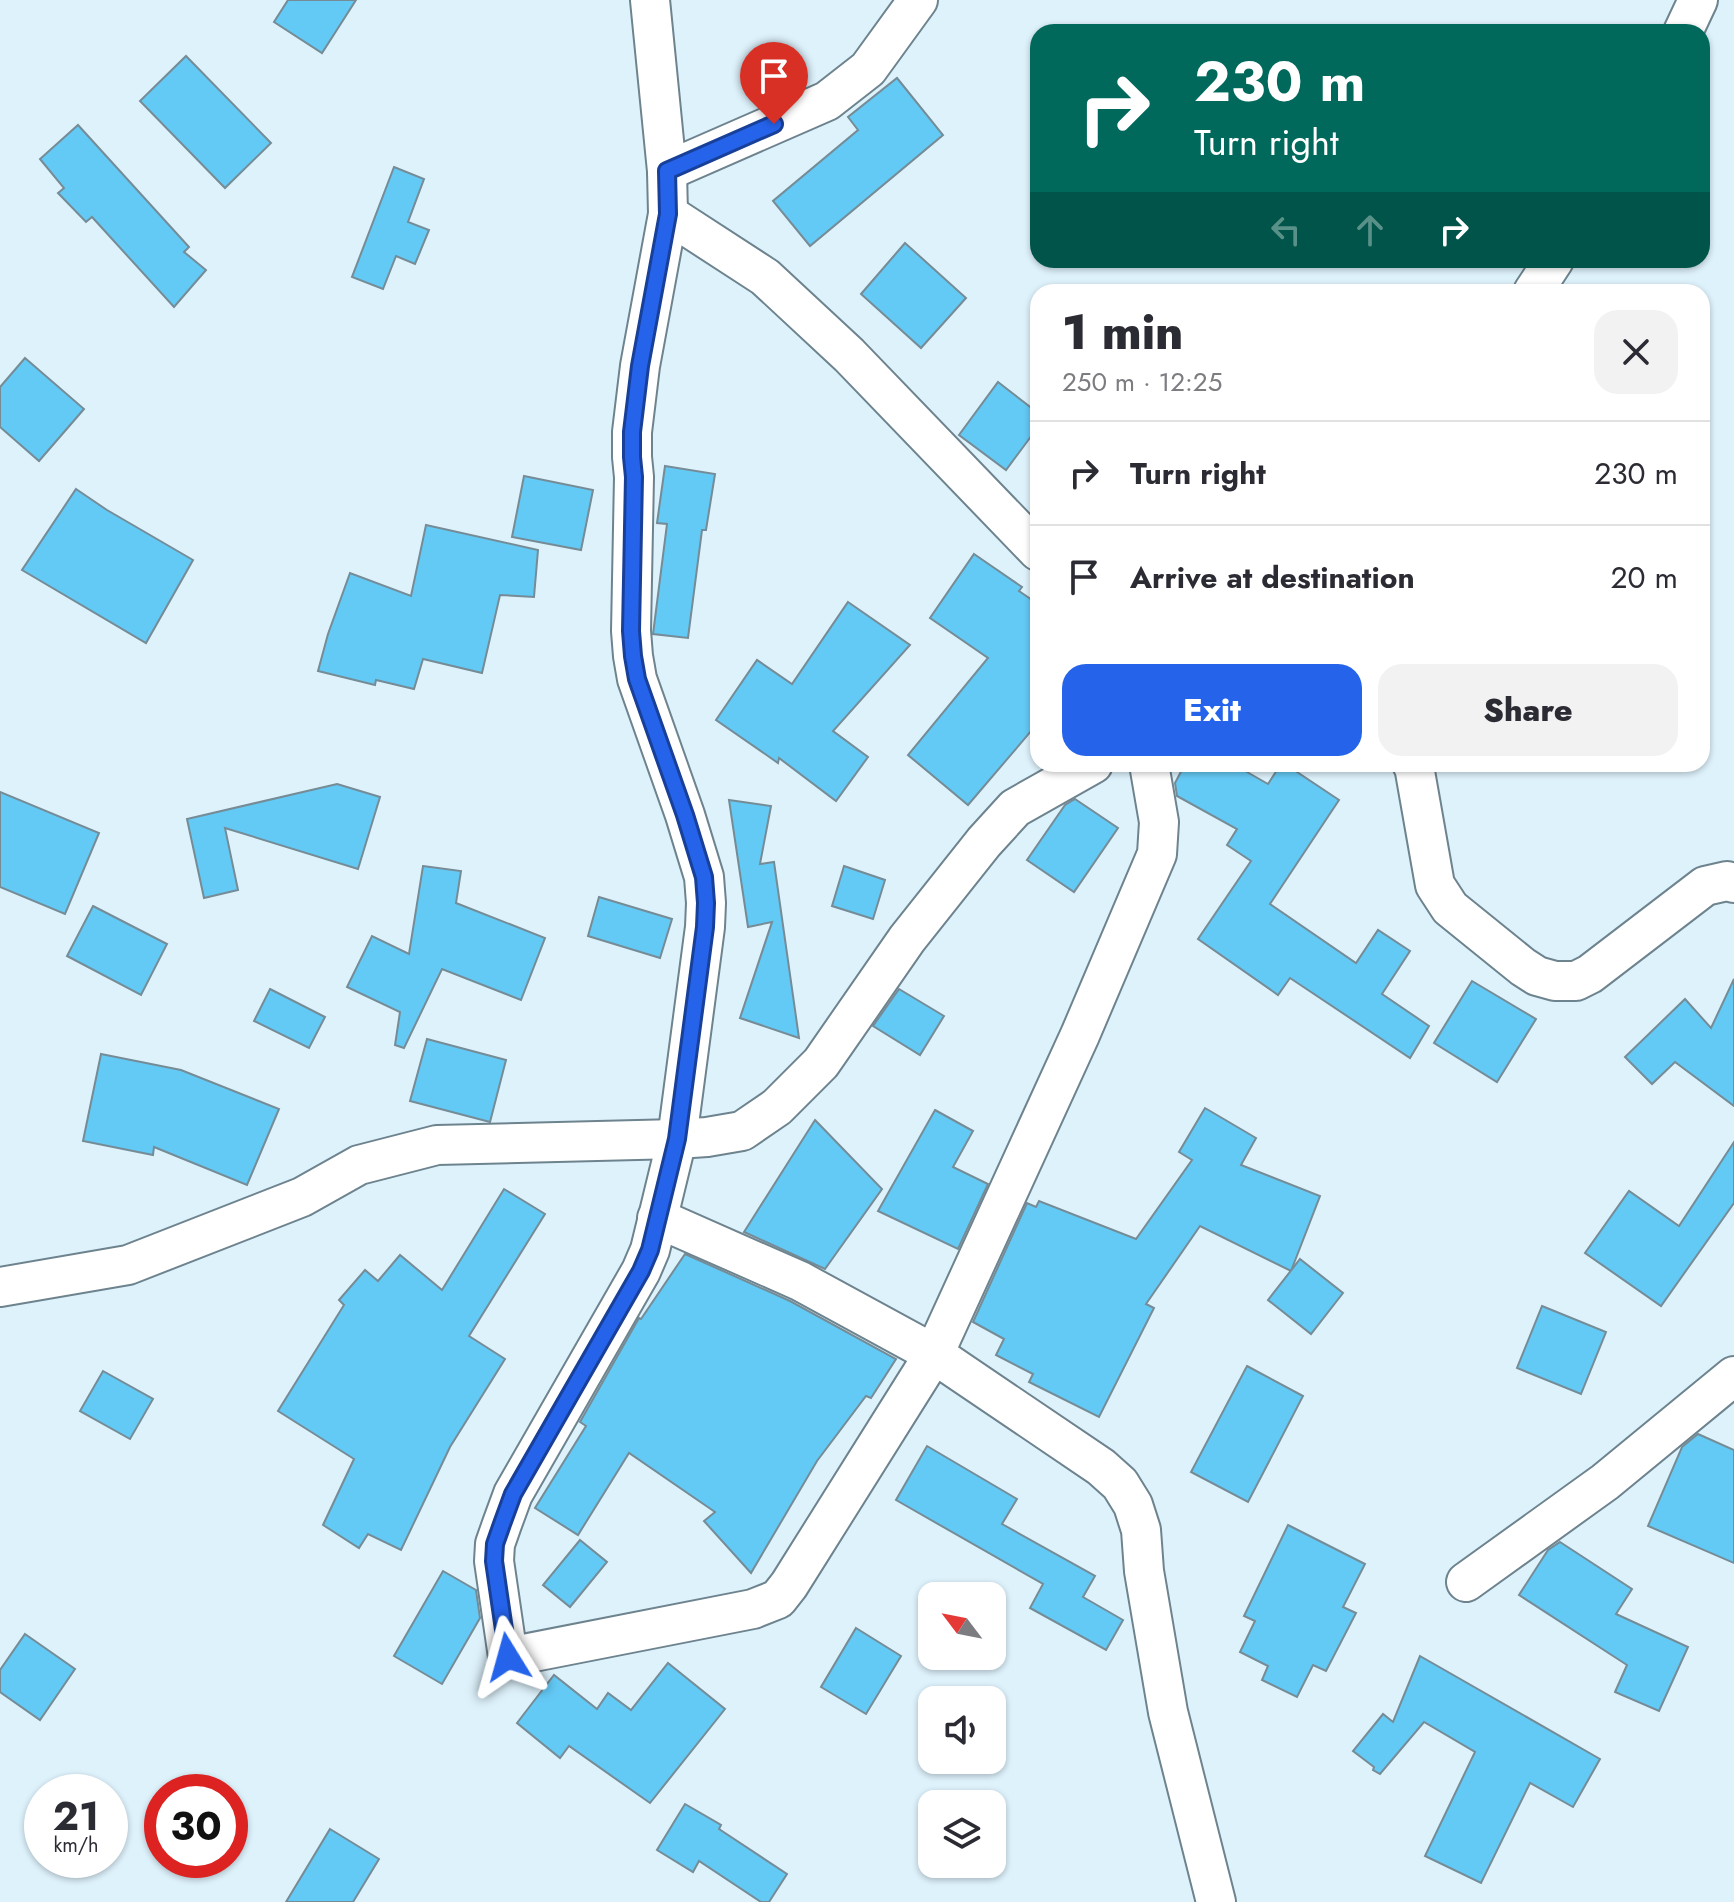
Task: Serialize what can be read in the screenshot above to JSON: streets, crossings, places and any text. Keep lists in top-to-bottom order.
{
  "north": "top left",
  "page": {
    "turn": ["230 m", "Turn right"],
    "heading": ["1 min", "250 m · 12:25"],
    "list": [
      {
        "name": "Turn right",
        "value": "230 m"
      },
      {
        "name": "Arrive at destination",
        "value": "20 m"
      }
    ],
    "buttons": ["Exit", "Share"],
    "speed": "21 km/h",
    "limit": "30"
  }
}
